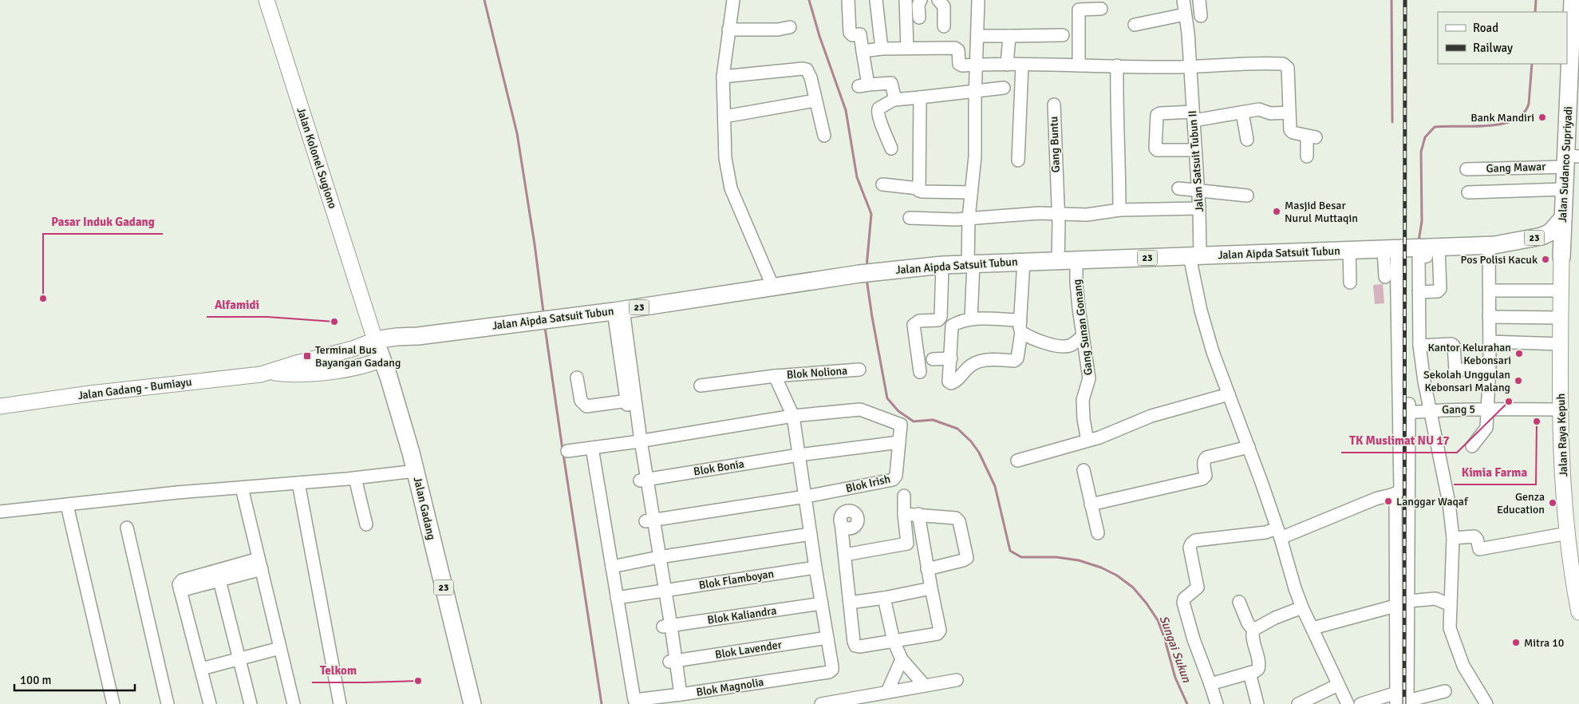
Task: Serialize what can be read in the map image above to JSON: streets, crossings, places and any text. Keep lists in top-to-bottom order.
{
  "streets": {
    "highway": [
      "Jalan Sudanco Supriyadi",
      "23",
      "Jalan Aipda Satsuit Tubun",
      "Jalan Gadang"
    ],
    "main road": ["Jalan Kolonel Sugiono", "Jalan Gadang - Bumiayu", "Jalan Raya Kepuh"],
    "street": [
      "Gang Buntu",
      "Jalan Satsuit Tubun II",
      "Gang Mawar",
      "Gang Sunan Gonang",
      "Blok Noliona",
      "Gang 5",
      "Blok Bonia",
      "Blok Irish",
      "Blok Flamboyan",
      "Blok Kaliandra",
      "Blok Lavender",
      "Blok Magnolia"
    ]
  },
  "crossings": [
    ["Gang Buntu", "Jalan Aipda Satsuit Tubun"],
    ["Jalan Kolonel Sugiono", "Jalan Gadang"],
    ["Jalan Satsuit Tubun II", "Jalan Aipda Satsuit Tubun"],
    ["Jalan Sudanco Supriyadi", "Gang Mawar"],
    ["Jalan Sudanco Supriyadi", "Jalan Aipda Satsuit Tubun"],
    ["Jalan Sudanco Supriyadi", "Jalan Raya Kepuh"],
    ["Jalan Aipda Satsuit Tubun", "Gang Sunan Gonang"],
    ["Jalan Aipda Satsuit Tubun", "Jalan Gadang - Bumiayu"],
    ["Jalan Aipda Satsuit Tubun", "Jalan Raya Kepuh"],
    ["Jalan Aipda Satsuit Tubun", "Jalan Gadang"],
    ["Jalan Gadang - Bumiayu", "Jalan Gadang"],
    ["Gang 5", "Jalan Raya Kepuh"],
    ["Blok Bonia", "Blok Irish"],
    ["Blok Flamboyan", "Blok Magnolia"],
    ["Blok Lavender", "Blok Magnolia"]
  ],
  "water": ["Sungai Sukun"],
  "places": {
    "other": [
      "Bank Mandiri",
      "Masjid Besar Nurul Muttaqin",
      "Pos Polisi Kacuk",
      "Pasar Induk Gadang",
      "Alfamidi",
      "Kantor Kelurahan Kebonsari",
      "Sekolah Unggulan Kebonsari Malang",
      "TK Muslimat NU 17",
      "Kimia Farma",
      "Langgar Waqaf",
      "Genza Education",
      "Mitra 10",
      "Telkom"
    ],
    "transit": ["Terminal Bus Bayangan Gadang"]
  },
  "legend": ["Road", "Railway"],
  "scale_bar": "100 m"
}
